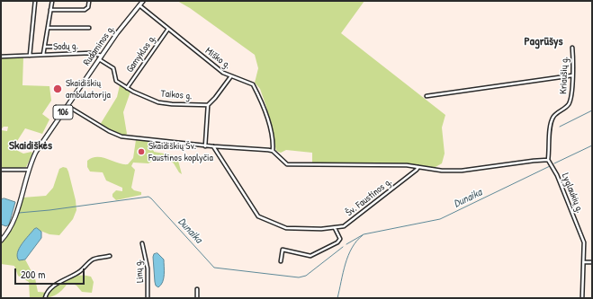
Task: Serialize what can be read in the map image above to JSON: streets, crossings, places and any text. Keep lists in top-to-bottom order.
{
  "streets": {
    "main road": ["Rudaminos g.", "106"],
    "street": [
      "Sodų g.",
      "Gamyklos g.",
      "Miško g.",
      "Kriaušių g.",
      "Taikos g.",
      "Lyglaukių g.",
      "Šv. Faustinos g.",
      "Linų g."
    ]
  },
  "crossings": [
    ["Rudaminos g.", "Sodų g."],
    ["Rudaminos g.", "Miško g."],
    ["Rudaminos g.", "Taikos g."],
    ["Rudaminos g.", "106"],
    ["Gamyklos g.", "Miško g."],
    ["Gamyklos g.", "Taikos g."],
    ["Miško g.", "Šv. Faustinos g."],
    ["Kriaušių g.", "Lyglaukių g."],
    ["Kriaušių g.", "Šv. Faustinos g."],
    ["Lyglaukių g.", "Šv. Faustinos g."]
  ],
  "districts": ["Pagrūšys", "Skaidiškės"],
  "water": ["Dunaika"],
  "places": ["Skaidiškių ambulatorija", "Skaidiškių Šv. Faustinos koplyčia"],
  "scale_bar": "200 m"
}
